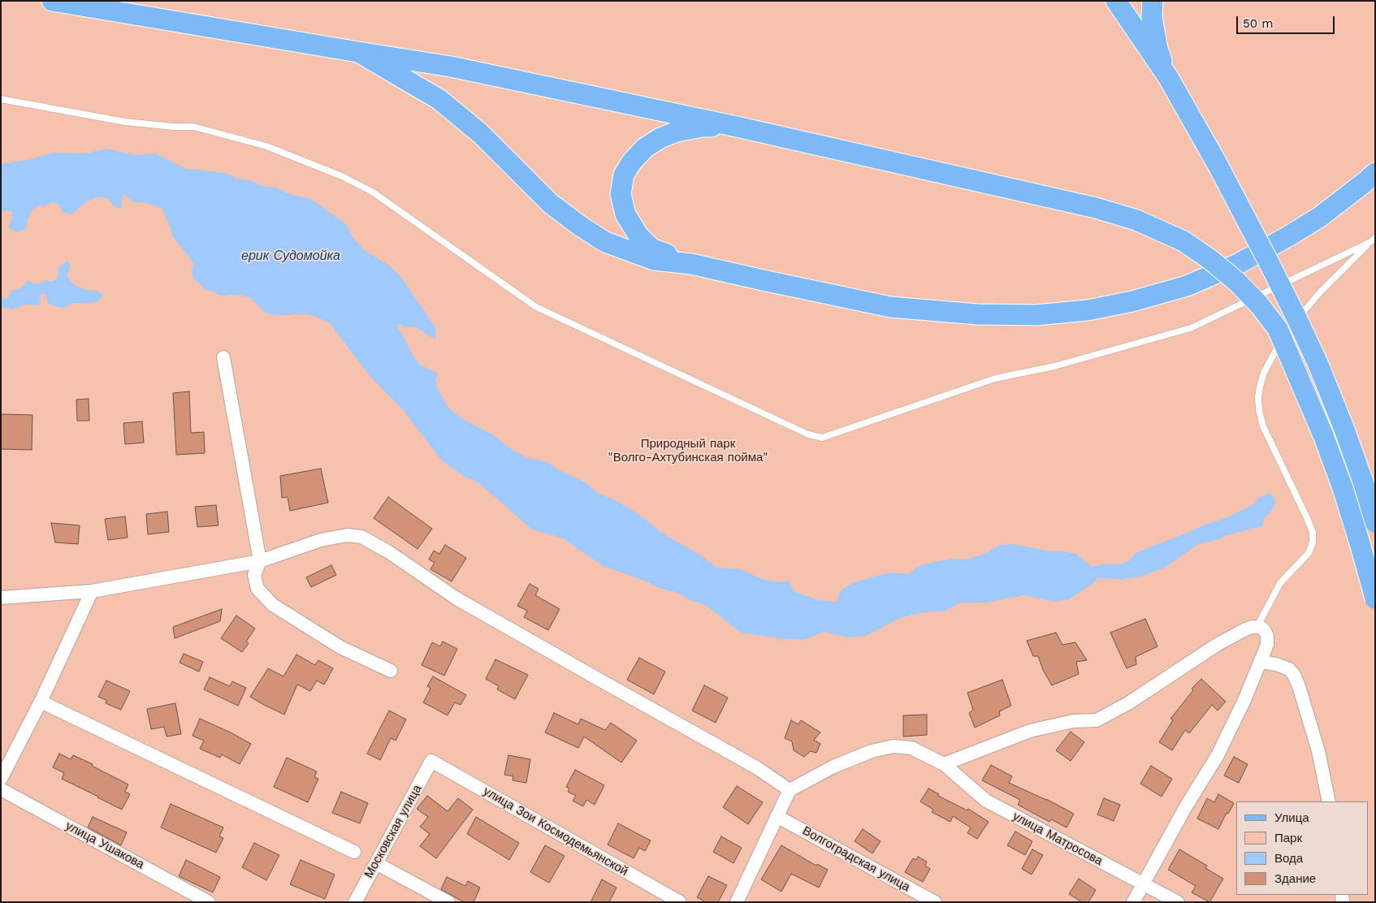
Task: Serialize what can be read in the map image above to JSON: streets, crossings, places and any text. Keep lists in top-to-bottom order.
{
  "streets": {
    "street": [
      "Московская улица",
      "улица Зои Космодемьянской",
      "улица Матросова",
      "улица Ушакова",
      "Волгоградская улица"
    ]
  },
  "crossings": [
    ["Московская улица", "улица Зои Космодемьянской"]
  ],
  "water": ["ерик Судомойка"],
  "parks": ["Природный парк \"Волго-Ахтубинская пойма\""],
  "legend": [
    "Улица",
    "Парк",
    "Вода",
    "Здание"
  ],
  "scale_bar": "50 m"
}
